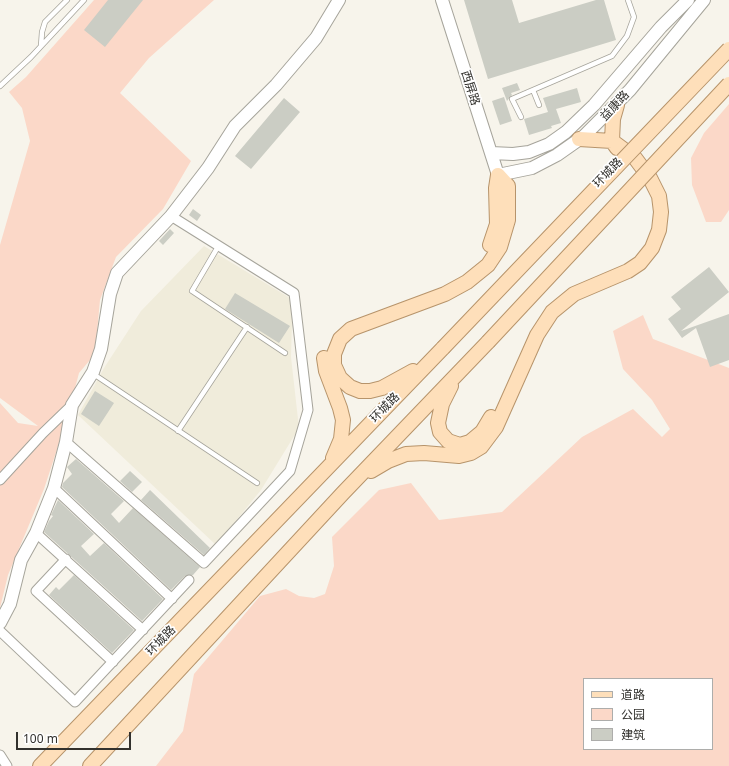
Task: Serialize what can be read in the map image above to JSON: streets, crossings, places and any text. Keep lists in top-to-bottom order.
{
  "streets": {
    "main road": ["环城路"],
    "street": ["西屏路", "益康路"]
  },
  "crossings": [
    ["西屏路", "益康路"]
  ],
  "legend": ["道路", "公园", "建筑"],
  "scale_bar": "100 m"
}
